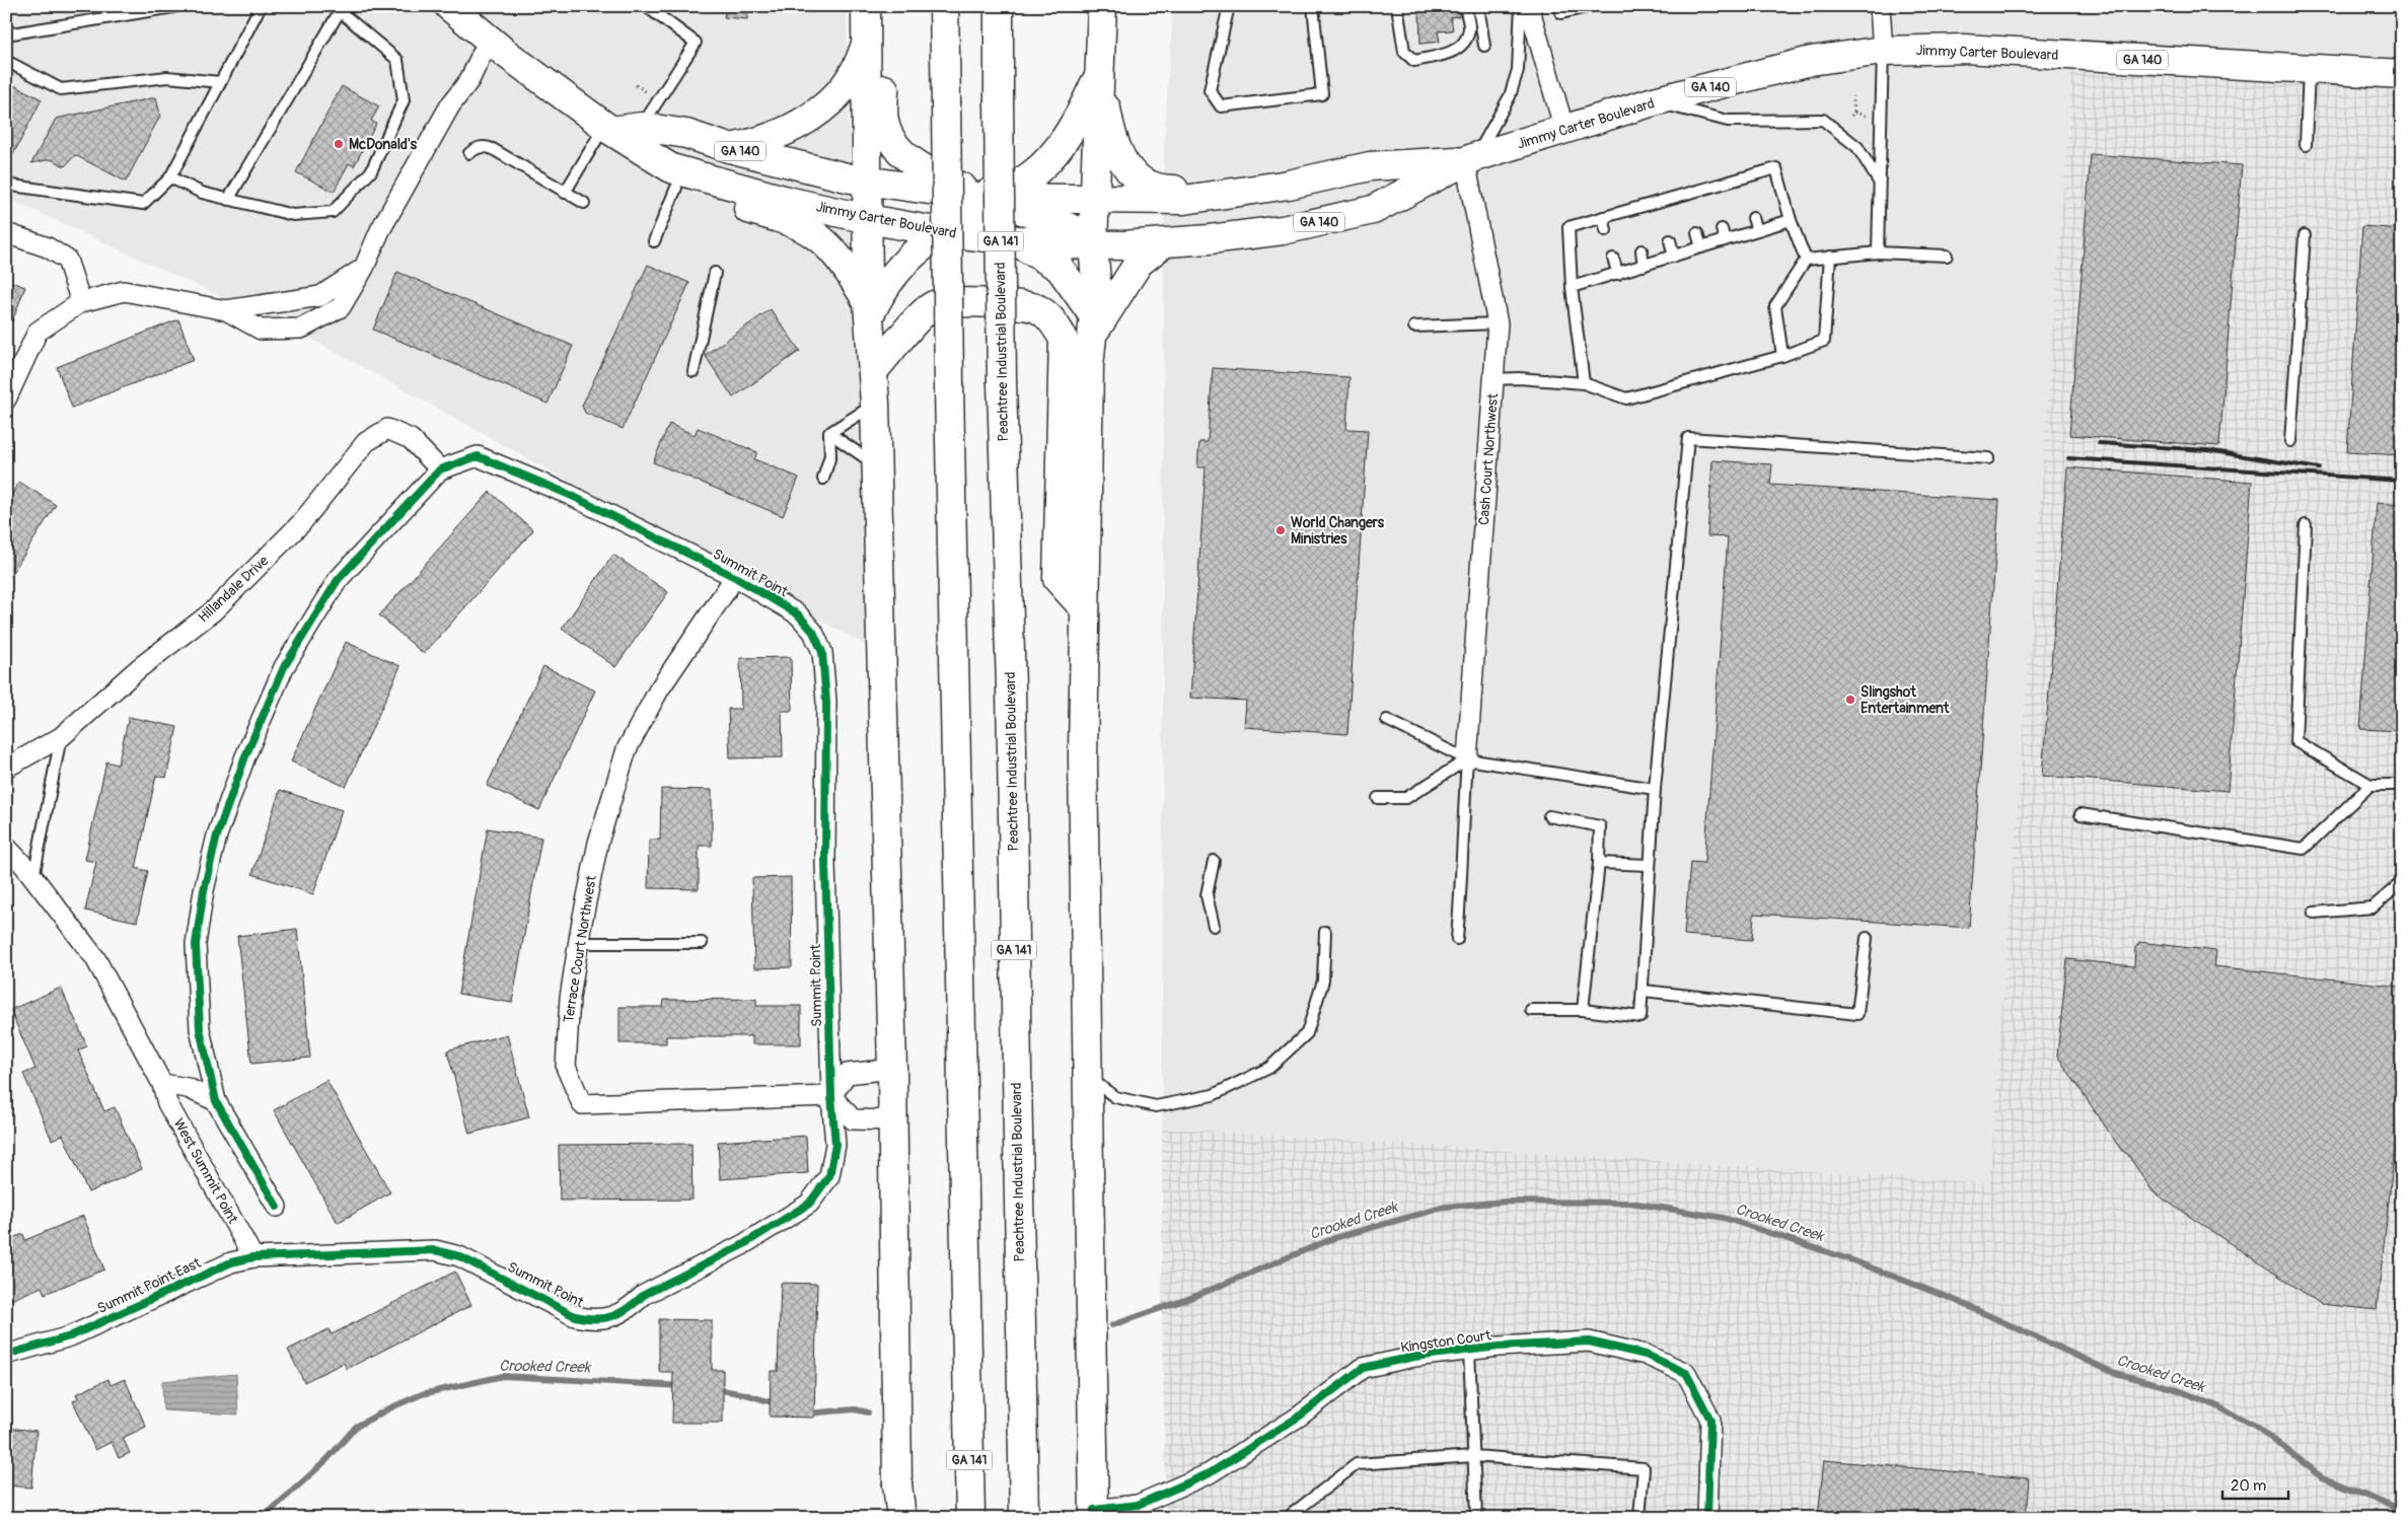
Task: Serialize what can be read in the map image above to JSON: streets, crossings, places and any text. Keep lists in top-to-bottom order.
{
  "streets": {
    "main road": [
      "Jimmy Carter Boulevard",
      "GA 140",
      "GA 141",
      "Peachtree Industrial Boulevard"
    ],
    "street": [
      "Cash Court Northwest",
      "Summit Point",
      "Hillandale Drive",
      "Terrace Court Northwest",
      "West Summit Point",
      "Summit Point East",
      "Kingston Court"
    ]
  },
  "crossings": [
    ["Jimmy Carter Boulevard", "Cash Court Northwest"],
    ["Summit Point", "Hillandale Drive"],
    ["Summit Point", "Terrace Court Northwest"],
    ["Summit Point", "Summit Point East"],
    ["West Summit Point", "Summit Point East"]
  ],
  "water": ["Crooked Creek"],
  "places": ["McDonald's", "World Changers Ministries", "Slingshot Entertainment"],
  "scale_bar": "20 m"
}
